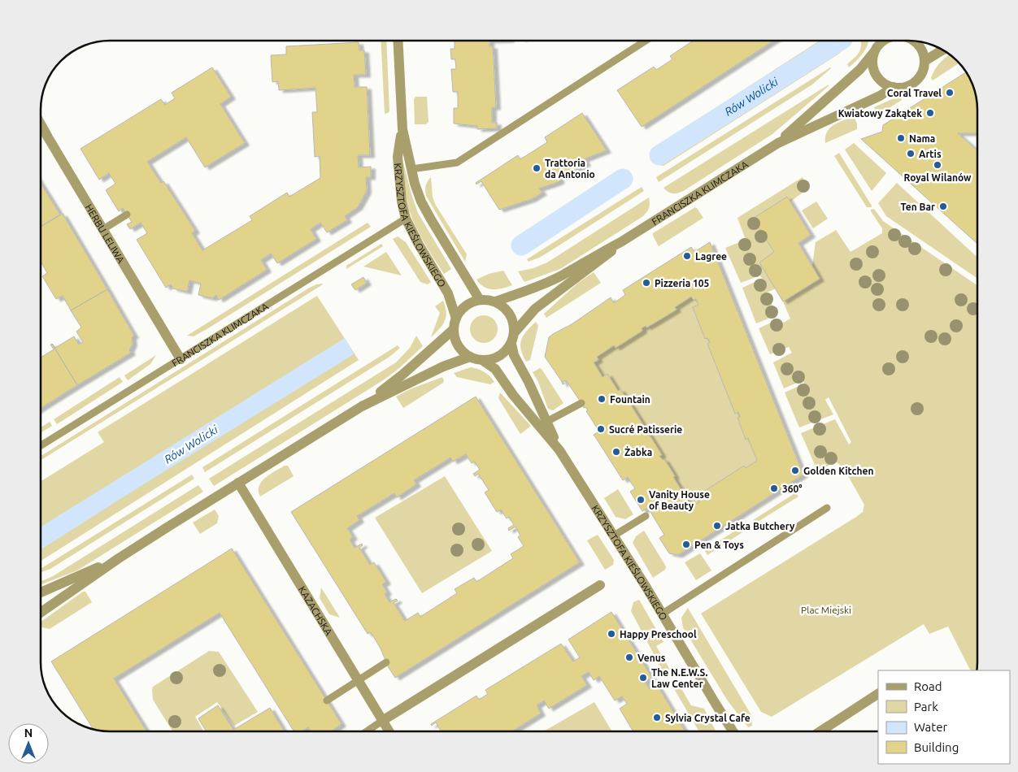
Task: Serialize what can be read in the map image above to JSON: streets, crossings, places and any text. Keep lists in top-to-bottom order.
{
  "streets": {
    "street": [
      "FRANCISZKA KLIMCZAKA",
      "KRZYSZTOFA KIEŚLOWSKIEGO",
      "HERBU LELIWA",
      "KAZACHSKA"
    ]
  },
  "crossings": [
    ["FRANCISZKA KLIMCZAKA", "KRZYSZTOFA KIEŚLOWSKIEGO"],
    ["FRANCISZKA KLIMCZAKA", "HERBU LELIWA"]
  ],
  "water": ["Rów Wolicki"],
  "parks": ["Plac Miejski"],
  "places": [
    "Coral Travel",
    "Kwiatowy Zakątek",
    "Nama",
    "Artis",
    "Royal Wilanów",
    "Trattoria da Antonio",
    "Ten Bar",
    "Lagree",
    "Pizzeria 105",
    "Fountain",
    "Sucré Patisserie",
    "Żabka",
    "Golden Kitchen",
    "360°",
    "Vanity House of Beauty",
    "Jatka Butchery",
    "Pen & Toys",
    "Happy Preschool",
    "Venus",
    "The N.E.W.S. Law Center",
    "Sylvia Crystal Cafe"
  ],
  "legend": [
    "Road",
    "Park",
    "Water",
    "Building"
  ],
  "north": "top"
}
